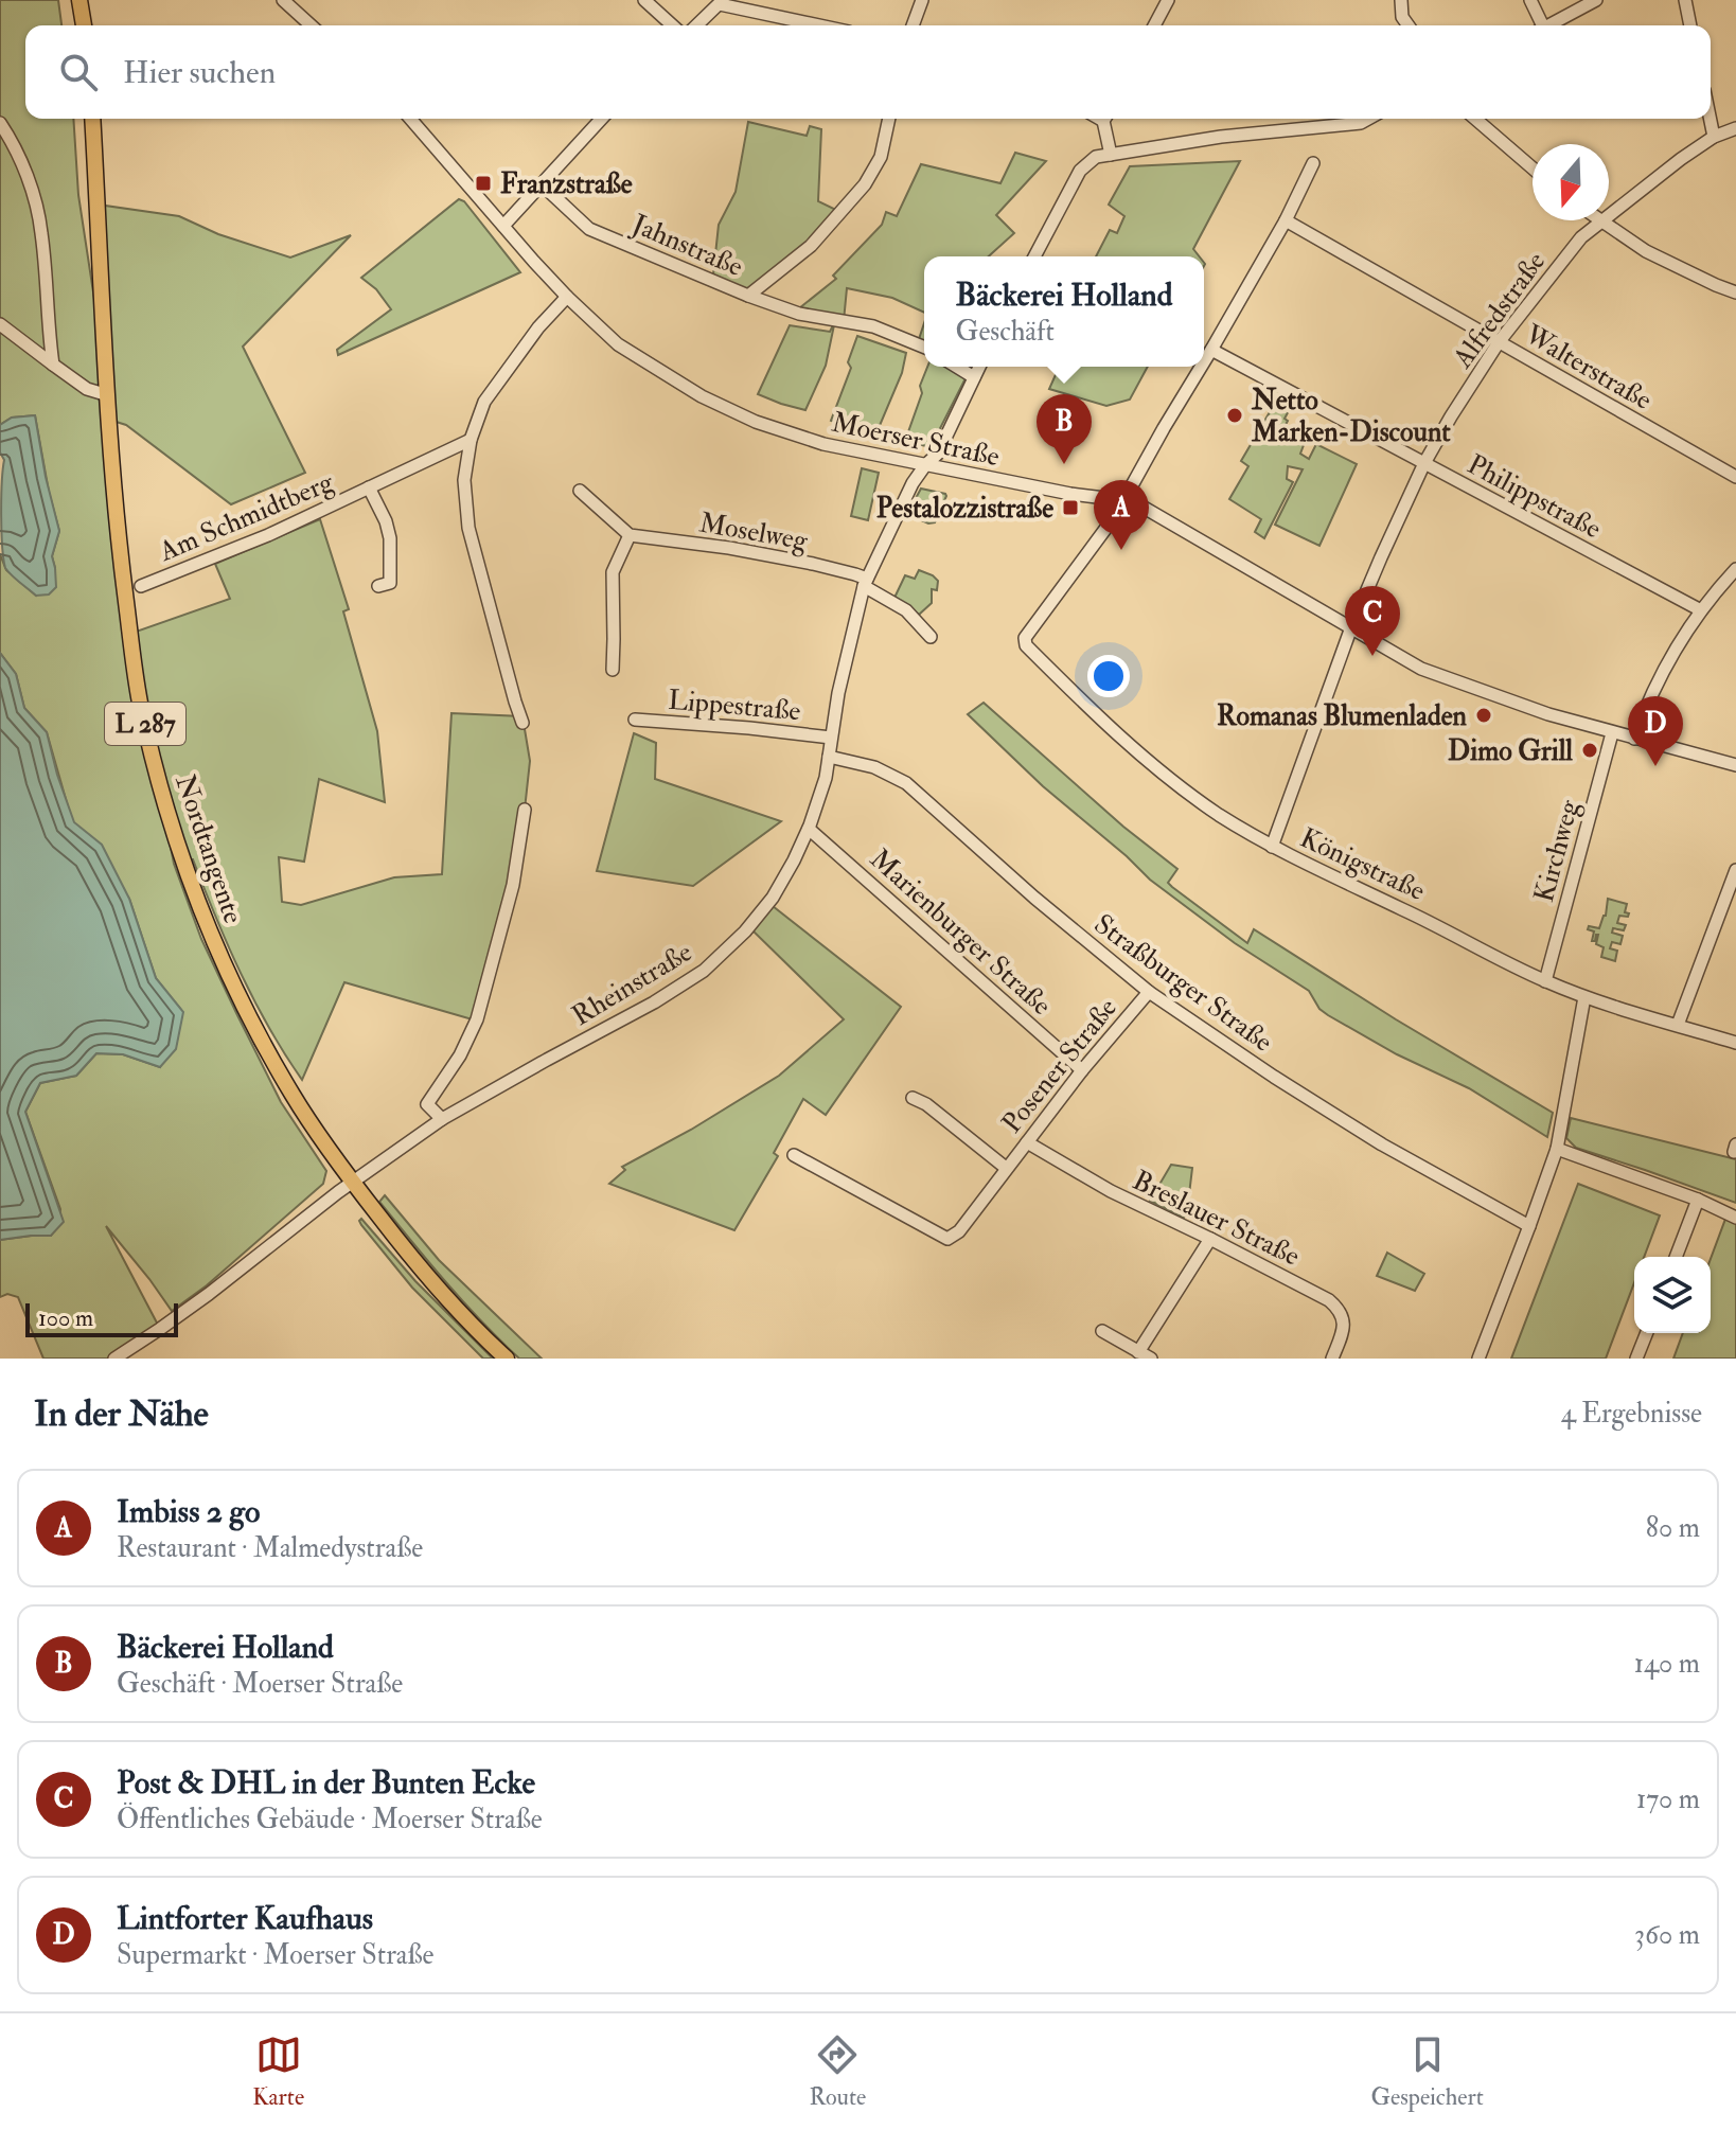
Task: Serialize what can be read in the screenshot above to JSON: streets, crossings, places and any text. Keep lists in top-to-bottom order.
{
  "streets": {
    "main road": ["L 287", "Nordtangente"],
    "street": [
      "Jahnstraße",
      "Alfredstraße",
      "Walterstraße",
      "Moerser Straße",
      "Philippstraße",
      "Am Schmidtberg",
      "Moselweg",
      "Lippestraße",
      "Kirchweg",
      "Königstraße",
      "Marienburger Straße",
      "Straßburger Straße",
      "Rheinstraße",
      "Posener Straße",
      "Breslauer Straße"
    ]
  },
  "crossings": [
    ["Alfredstraße", "Walterstraße"],
    ["Alfredstraße", "Moerser Straße"],
    ["Alfredstraße", "Philippstraße"],
    ["Alfredstraße", "Königstraße"],
    ["Moerser Straße", "Kirchweg"],
    ["Moerser Straße", "Königstraße"],
    ["Moerser Straße", "Rheinstraße"],
    ["Moselweg", "Rheinstraße"],
    ["Lippestraße", "Rheinstraße"],
    ["Nordtangente", "Rheinstraße"],
    ["Kirchweg", "Königstraße"],
    ["Marienburger Straße", "Rheinstraße"],
    ["Marienburger Straße", "Posener Straße"],
    ["Straßburger Straße", "Rheinstraße"],
    ["Straßburger Straße", "Posener Straße"],
    ["Posener Straße", "Breslauer Straße"]
  ],
  "places": {
    "transit": ["Franzstraße", "Pestalozzistraße"],
    "other": ["Netto Marken-Discount", "Romanas Blumenladen", "Dimo Grill"]
  },
  "scale_bar": "100 m",
  "north": "bottom",
  "page": {
    "search": "Hier suchen",
    "popup": ["Bäckerei Holland", "Geschäft"],
    "pins": [
      "B",
      "A",
      "C",
      "D"
    ],
    "scale": "100 m",
    "heading": ["In der Nähe", "4 Ergebnisse"],
    "list": [
      {
        "mark": "A",
        "name": "Imbiss 2 go",
        "note": "Restaurant · Malmedystraße",
        "value": "80 m"
      },
      {
        "mark": "B",
        "name": "Bäckerei Holland",
        "note": "Geschäft · Moerser Straße",
        "value": "140 m"
      },
      {
        "mark": "C",
        "name": "Post & DHL in der Bunten Ecke",
        "note": "Öffentliches Gebäude · Moerser Straße",
        "value": "170 m"
      },
      {
        "mark": "D",
        "name": "Lintforter Kaufhaus",
        "note": "Supermarkt · Moerser Straße",
        "value": "360 m"
      }
    ],
    "nav": ["Karte", "Route", "Gespeichert"]
  }
}
